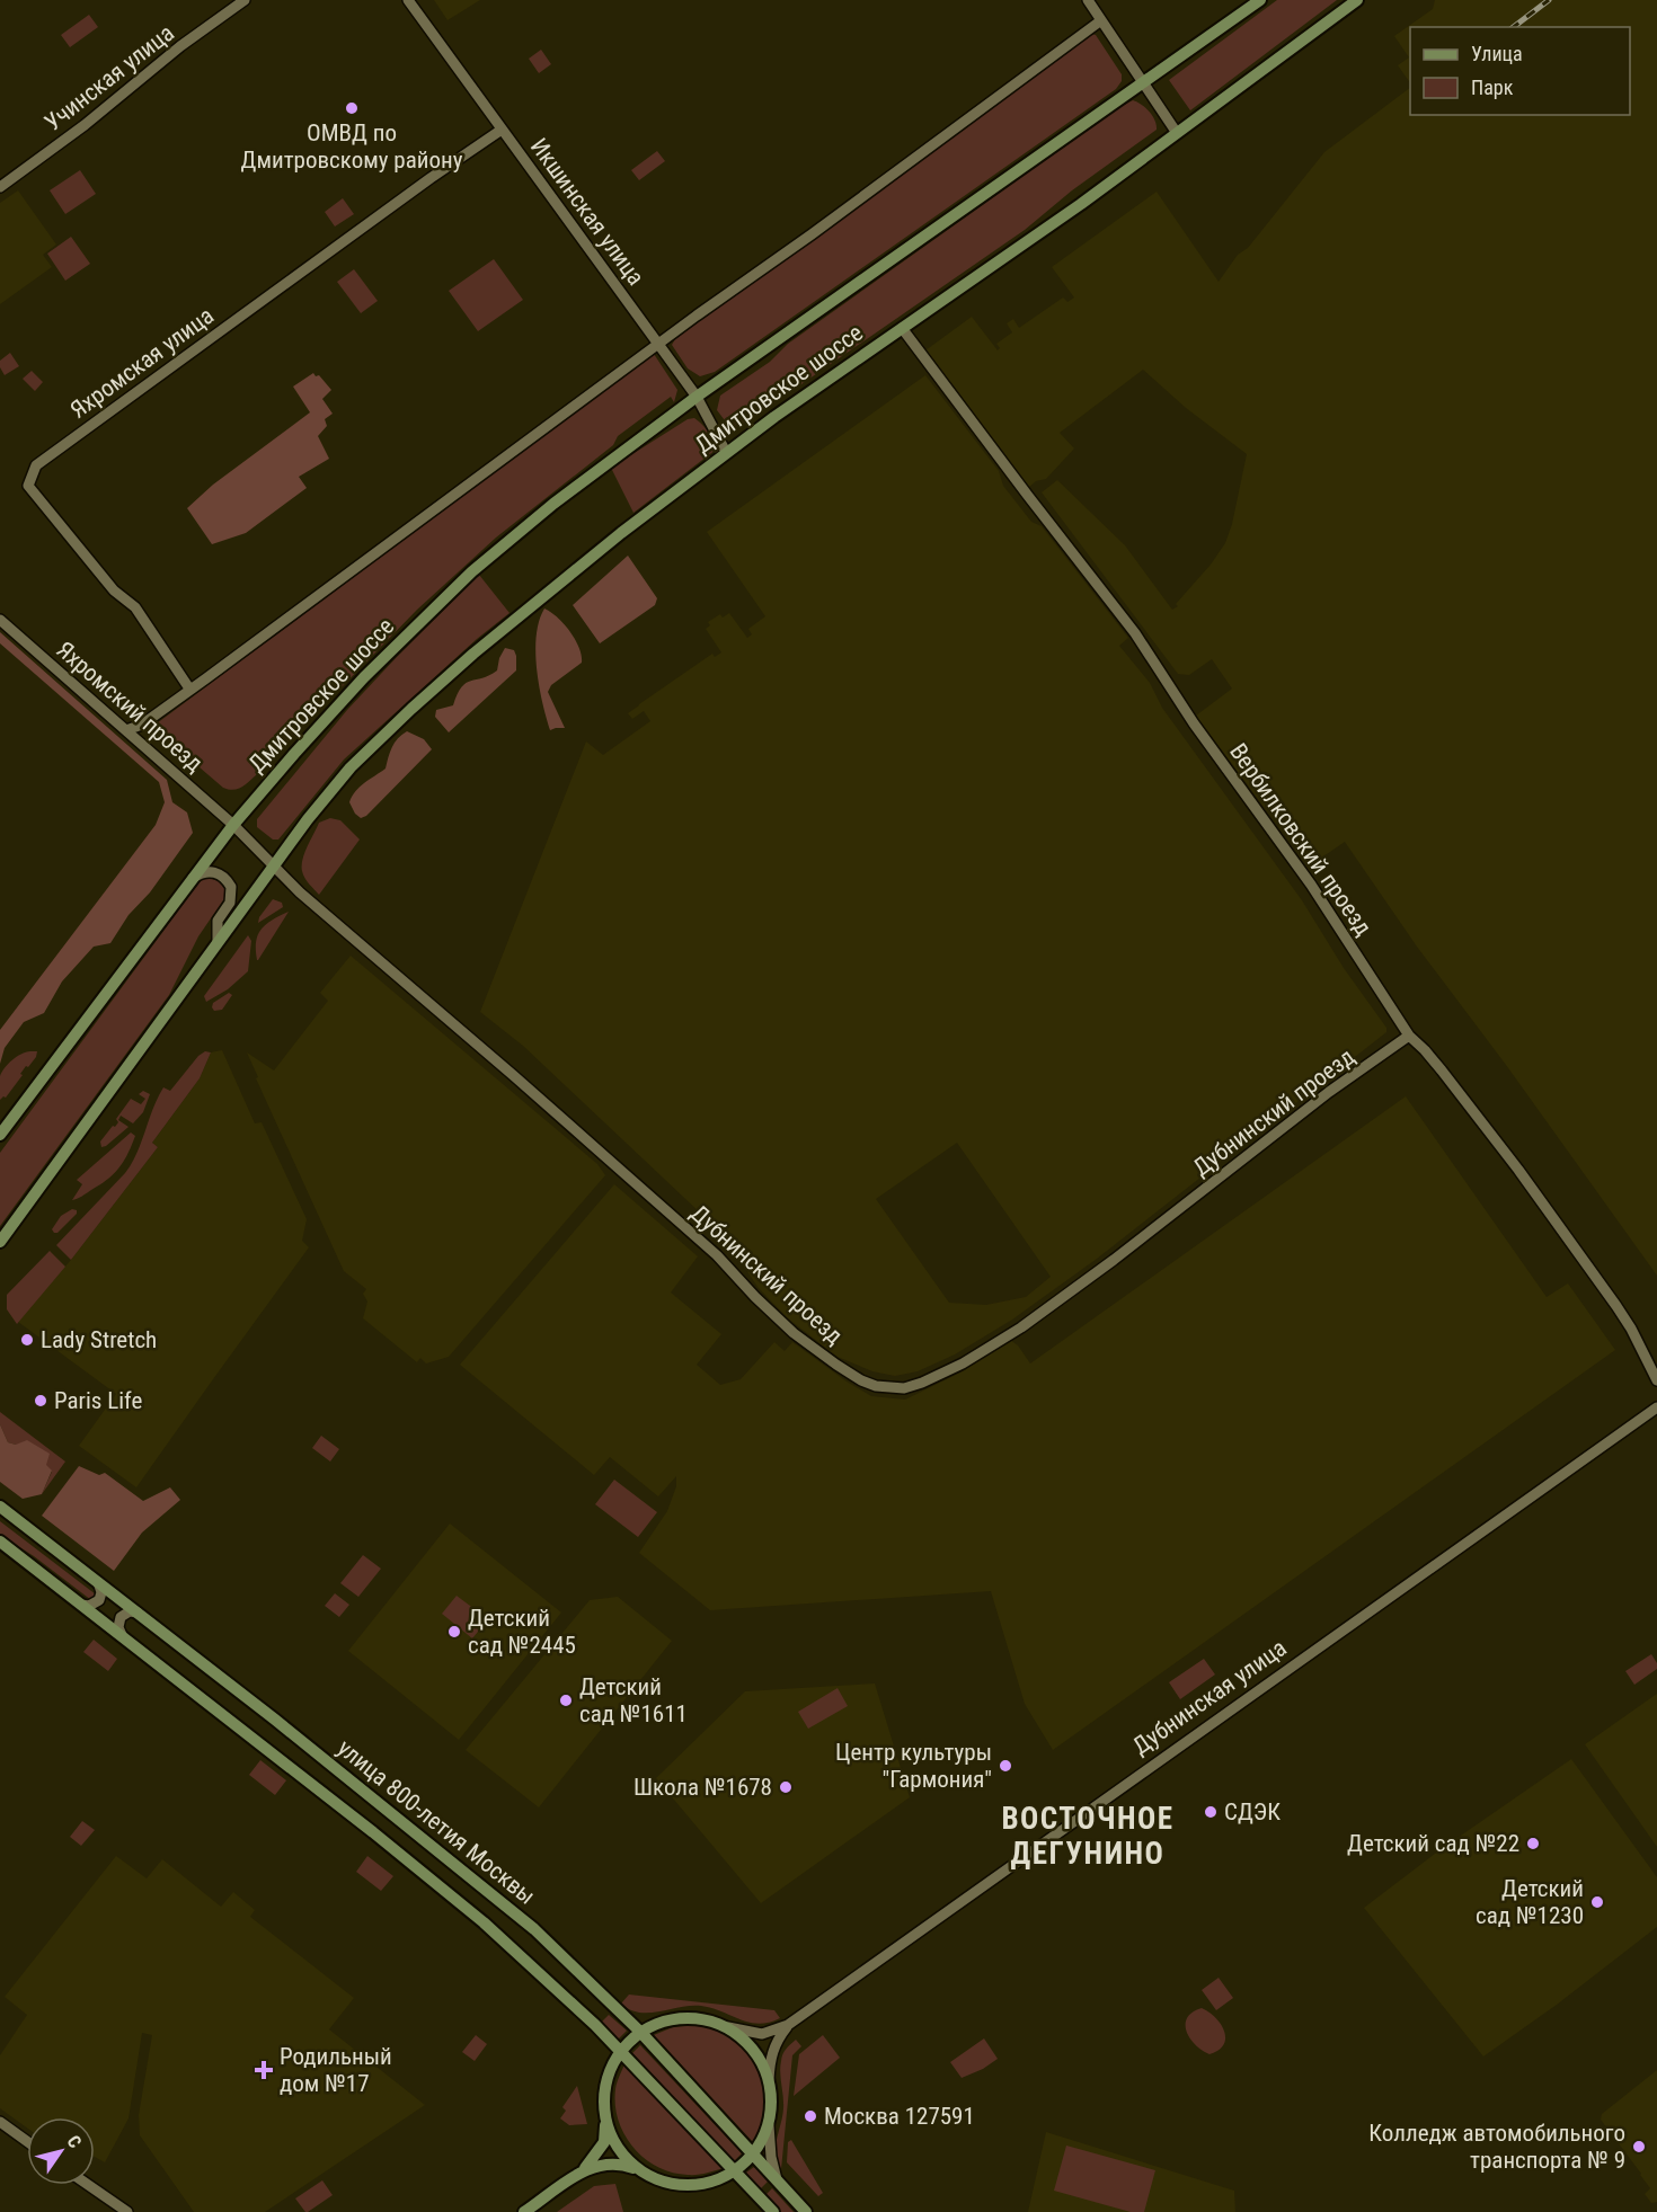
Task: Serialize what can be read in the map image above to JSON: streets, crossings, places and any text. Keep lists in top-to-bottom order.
{
  "streets": {
    "main road": ["Дмитровское шоссе", "улица 800-летия Москвы"],
    "street": [
      "Учинская улица",
      "Икшинская улица",
      "Яхромская улица",
      "Яхромский проезд",
      "Вербилковский проезд",
      "Дубнинский проезд",
      "Дубнинская улица"
    ]
  },
  "crossings": [
    ["Икшинская улица", "Яхромская улица"],
    ["Икшинская улица", "Дмитровское шоссе"],
    ["Дмитровское шоссе", "Яхромский проезд"],
    ["Дмитровское шоссе", "Вербилковский проезд"],
    ["Дмитровское шоссе", "Дубнинский проезд"],
    ["Вербилковский проезд", "Дубнинский проезд"]
  ],
  "districts": ["ВОСТОЧНОЕ ДЕГУНИНО"],
  "places": {
    "other": [
      "ОМВД по Дмитровскому району",
      "Lady Stretch",
      "Paris Life",
      "Детский сад №2445",
      "Детский сад №1611",
      "Центр культуры \"Гармония\"",
      "Школа №1678",
      "СДЭК",
      "Детский сад №22",
      "Детский сад №1230",
      "Москва 127591",
      "Колледж автомобильного транспорта № 9"
    ],
    "health": ["Родильный дом №17"]
  },
  "legend": ["Улица", "Парк"],
  "north": "top right"
}
